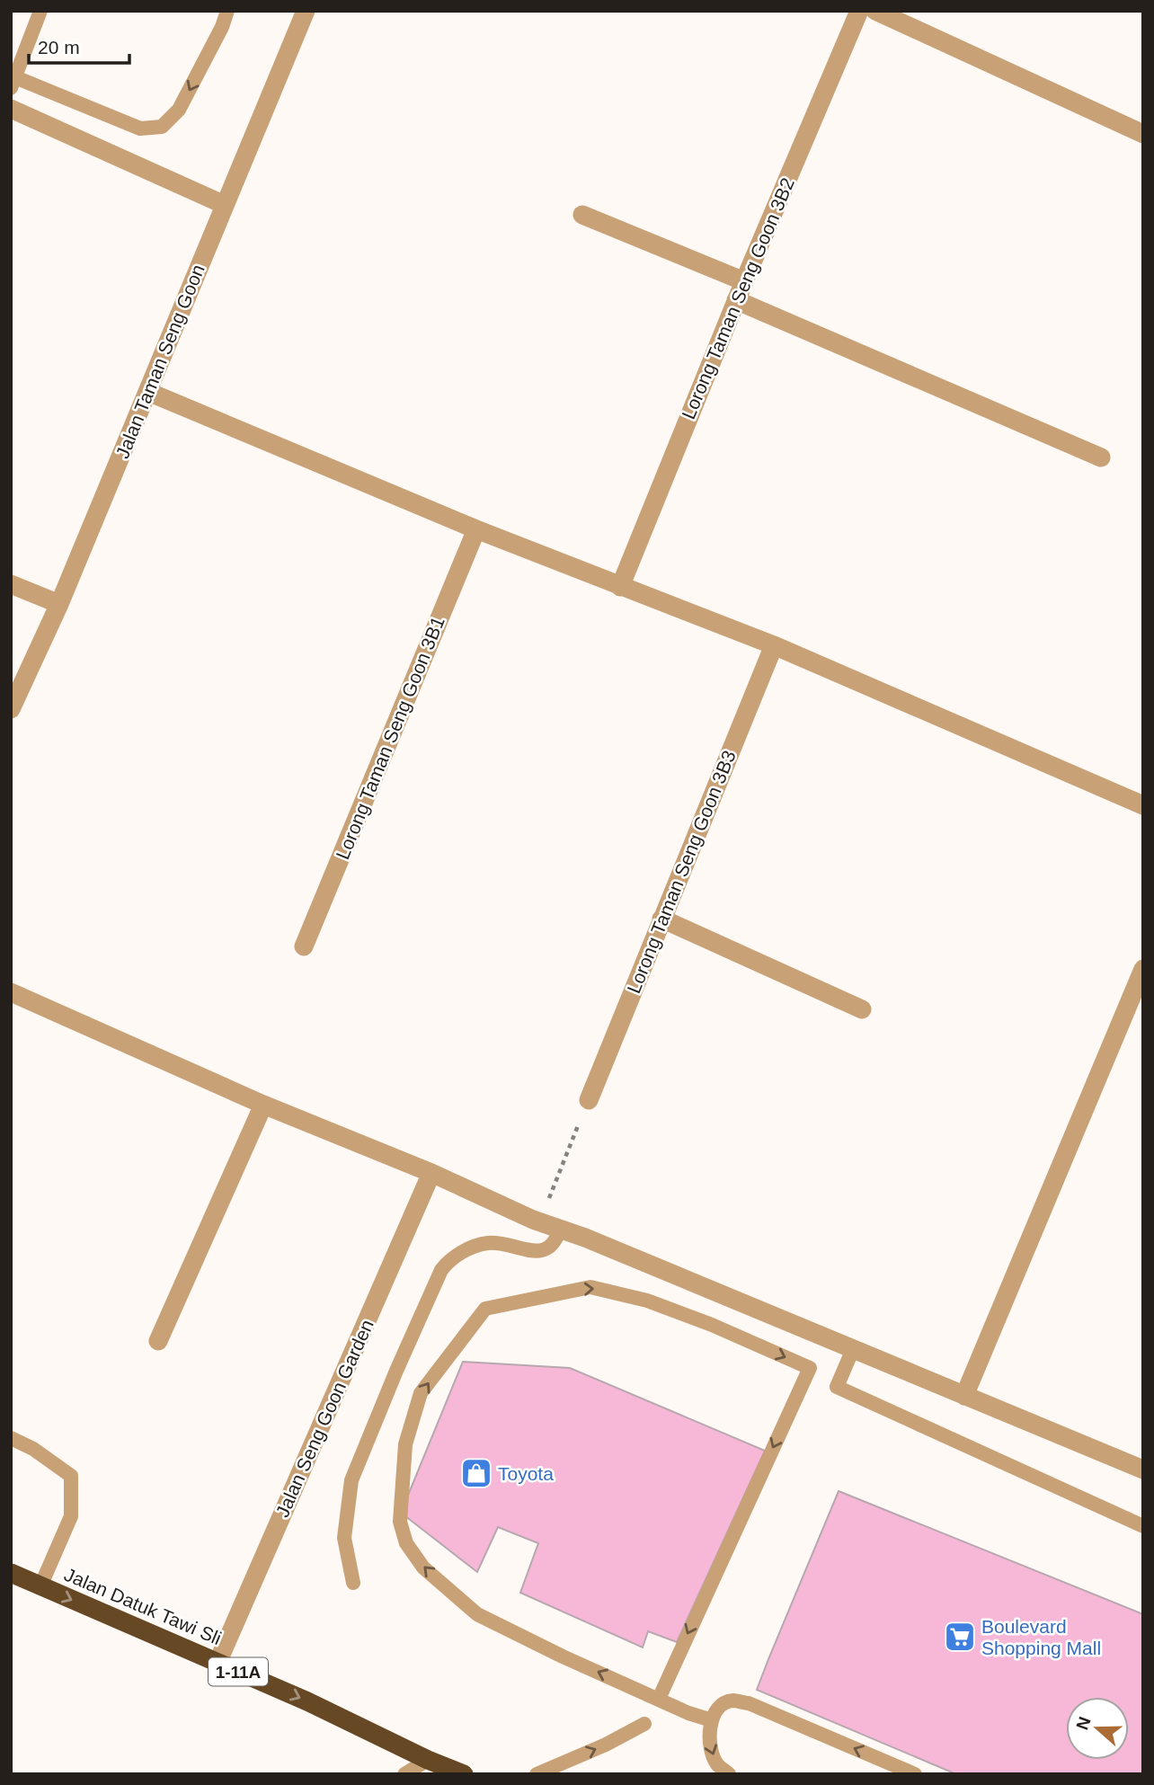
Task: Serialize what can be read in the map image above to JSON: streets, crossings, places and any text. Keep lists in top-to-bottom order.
{
  "streets": {
    "highway": ["Jalan Datuk Tawi Sli", "1-11A"],
    "street": [
      "Lorong Taman Seng Goon 3B2",
      "Jalan Taman Seng Goon",
      "Lorong Taman Seng Goon 3B1",
      "Lorong Taman Seng Goon 3B3",
      "Jalan Seng Goon Garden"
    ]
  },
  "crossings": [
    ["Jalan Seng Goon Garden", "Jalan Datuk Tawi Sli"]
  ],
  "one_way": ["Jalan Datuk Tawi Sli"],
  "places": {
    "shop": ["Toyota"],
    "supermarket": ["Boulevard Shopping Mall"]
  },
  "scale_bar": "20 m",
  "north": "left"
}
